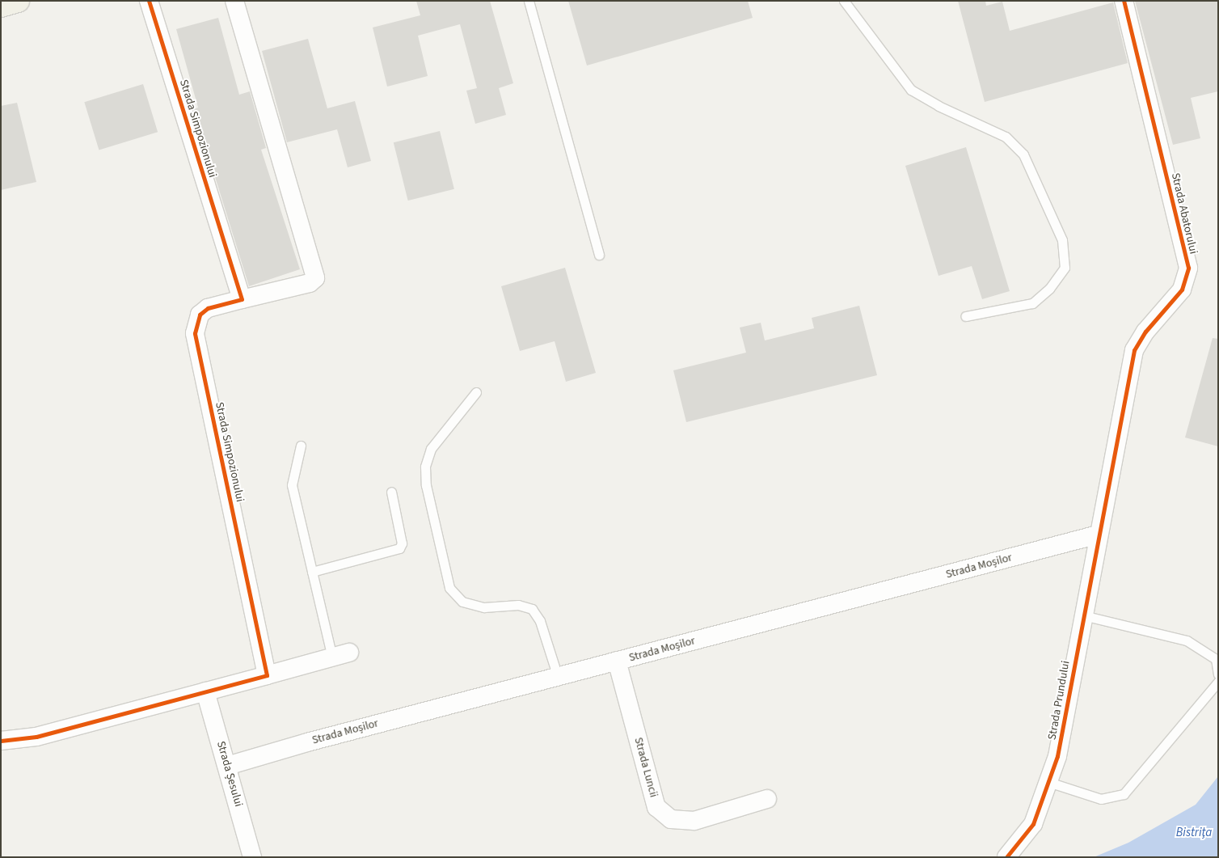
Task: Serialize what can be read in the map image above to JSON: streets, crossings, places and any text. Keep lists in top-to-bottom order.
{
  "streets": {
    "street": [
      "Strada Simpozionului",
      "Strada Abatorului",
      "Strada Moșilor",
      "Strada Prundului",
      "Strada Luncii",
      "Strada Șesului"
    ]
  },
  "crossings": [
    ["Strada Abatorului", "Strada Moșilor"],
    ["Strada Abatorului", "Strada Prundului"],
    ["Strada Moșilor", "Strada Prundului"],
    ["Strada Moșilor", "Strada Luncii"],
    ["Strada Moșilor", "Strada Șesului"]
  ],
  "water": ["Bistrița"]
}
